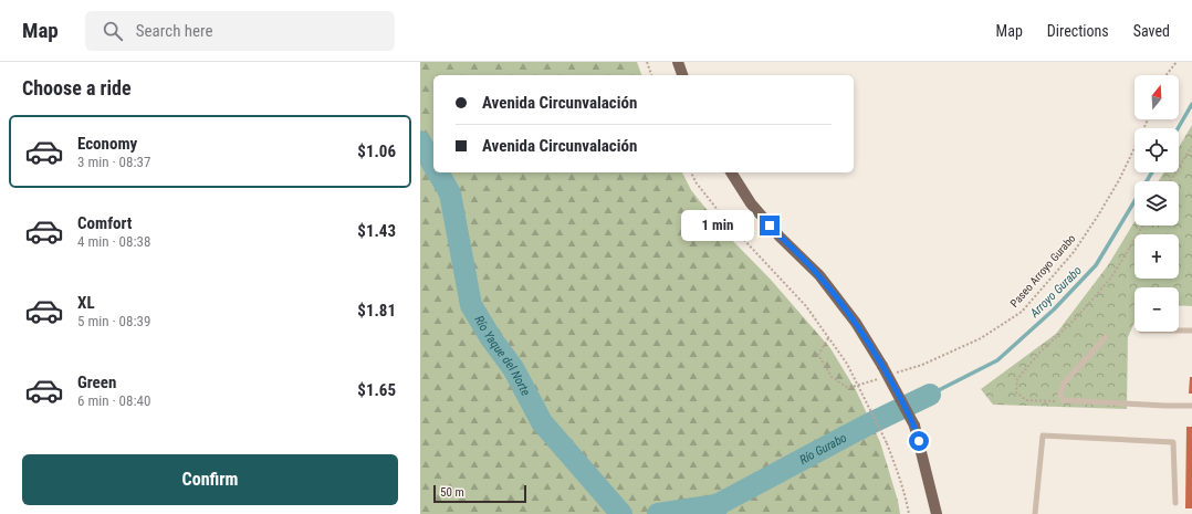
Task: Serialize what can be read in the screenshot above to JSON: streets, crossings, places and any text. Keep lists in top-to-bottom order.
{
  "streets": {
    "path": ["Paseo Arroyo Gurabo"]
  },
  "water": ["Arroyo Gurabo", "Río Yaque del Norte", "Río Gurabo"],
  "scale_bar": "50 m",
  "north": "top",
  "page": {
    "header": "Map",
    "search": "Search here",
    "nav": ["Map", "Directions", "Saved"],
    "heading": "Choose a ride",
    "map_buttons": ["+", "−"],
    "banner": ["Avenida Circunvalación", "Avenida Circunvalación"],
    "list": [
      {
        "name": "Economy",
        "note": "3 min · 08:37",
        "value": "$1.06"
      },
      {
        "name": "Comfort",
        "note": "4 min · 08:38",
        "value": "$1.43"
      },
      {
        "name": "XL",
        "note": "5 min · 08:39",
        "value": "$1.81"
      },
      {
        "name": "Green",
        "note": "6 min · 08:40",
        "value": "$1.65"
      }
    ],
    "bubble": "1 min",
    "buttons": "Confirm",
    "scale": "50 m"
  }
}
